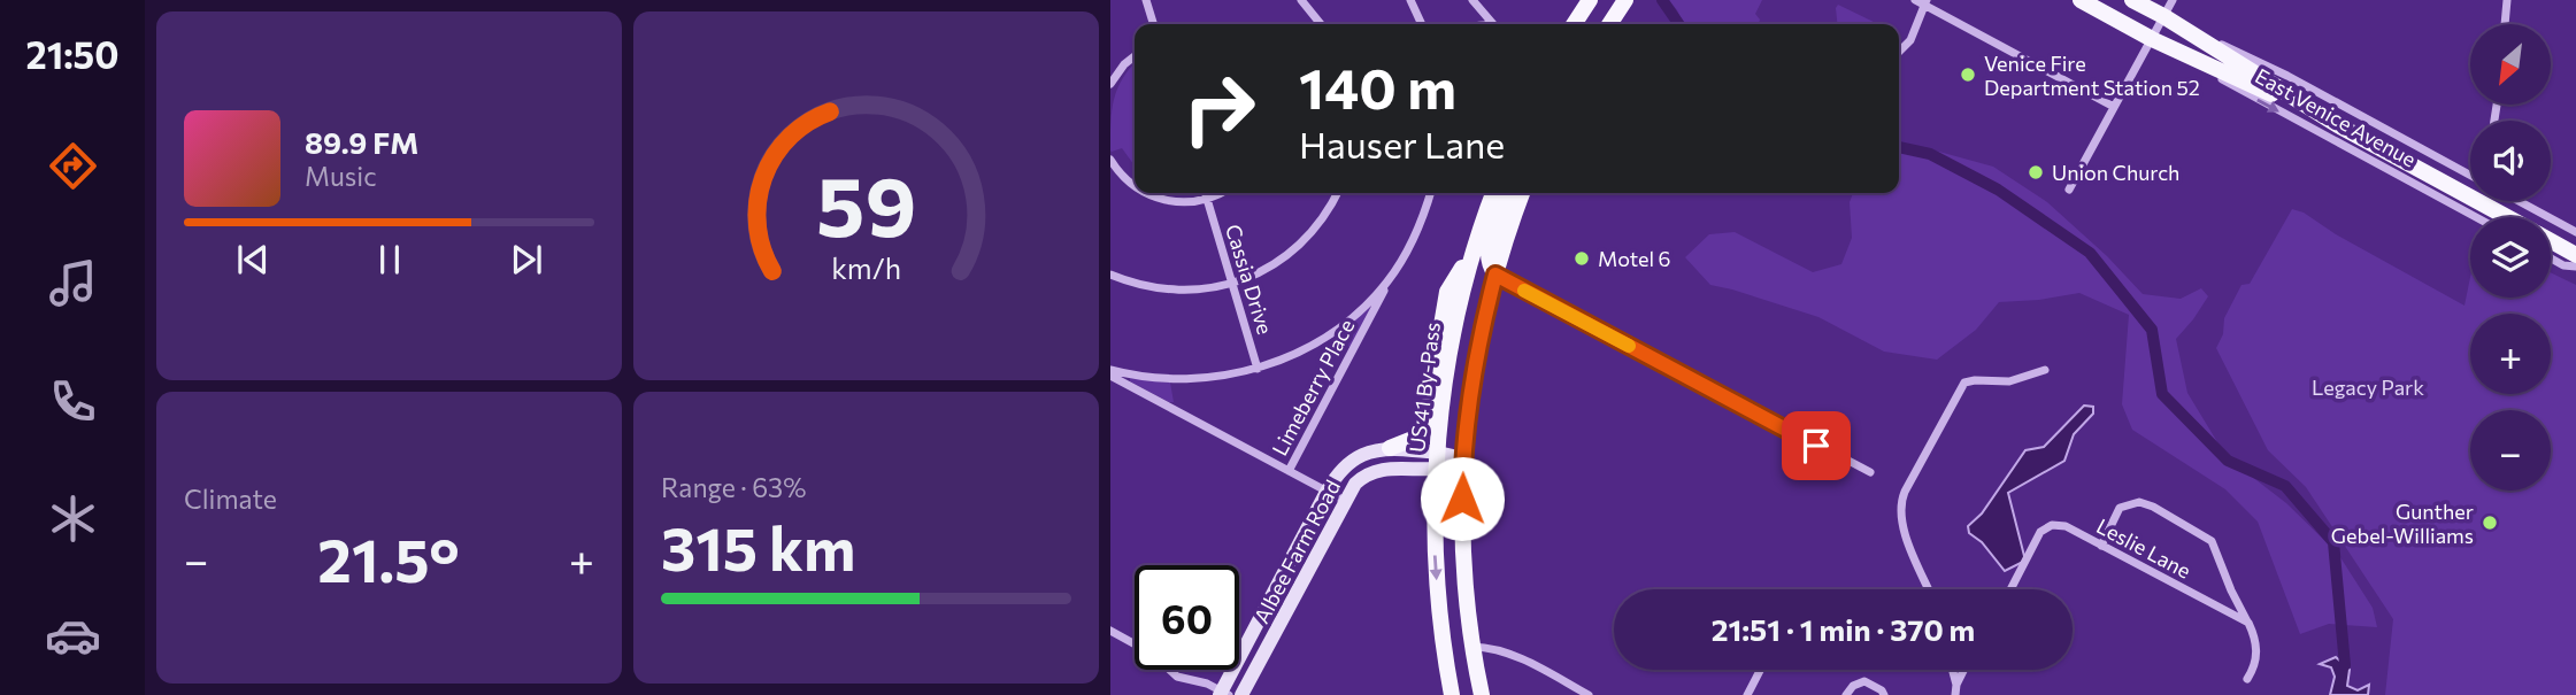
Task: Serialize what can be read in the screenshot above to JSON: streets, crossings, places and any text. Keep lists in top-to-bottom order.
{
  "streets": {
    "main road": ["East Venice Avenue", "US 41 By-Pass", "Albee Farm Road"],
    "street": ["Cassia Drive", "Limeberry Place", "Leslie Lane"]
  },
  "crossings": [
    ["US 41 By-Pass", "Albee Farm Road"]
  ],
  "parks": ["Legacy Park"],
  "places": [
    "Venice Fire Department Station 52",
    "Union Church",
    "Motel 6",
    "Gunther Gebel-Williams"
  ],
  "north": "bottom left",
  "page": {
    "tabs": "21:50",
    "map_buttons": ["+", "−"],
    "turn": ["140 m", "Hauser Lane"],
    "song": ["89.9 FM", "Music"],
    "tile": [
      "Climate",
      ["Range · 63%", "315 km"]
    ],
    "heat": ["−", "21.5°", "+"],
    "limit": "60",
    "trip": "21:51 · 1 min · 370 m",
    "gauge": ["59", "km/h"]
  }
}
